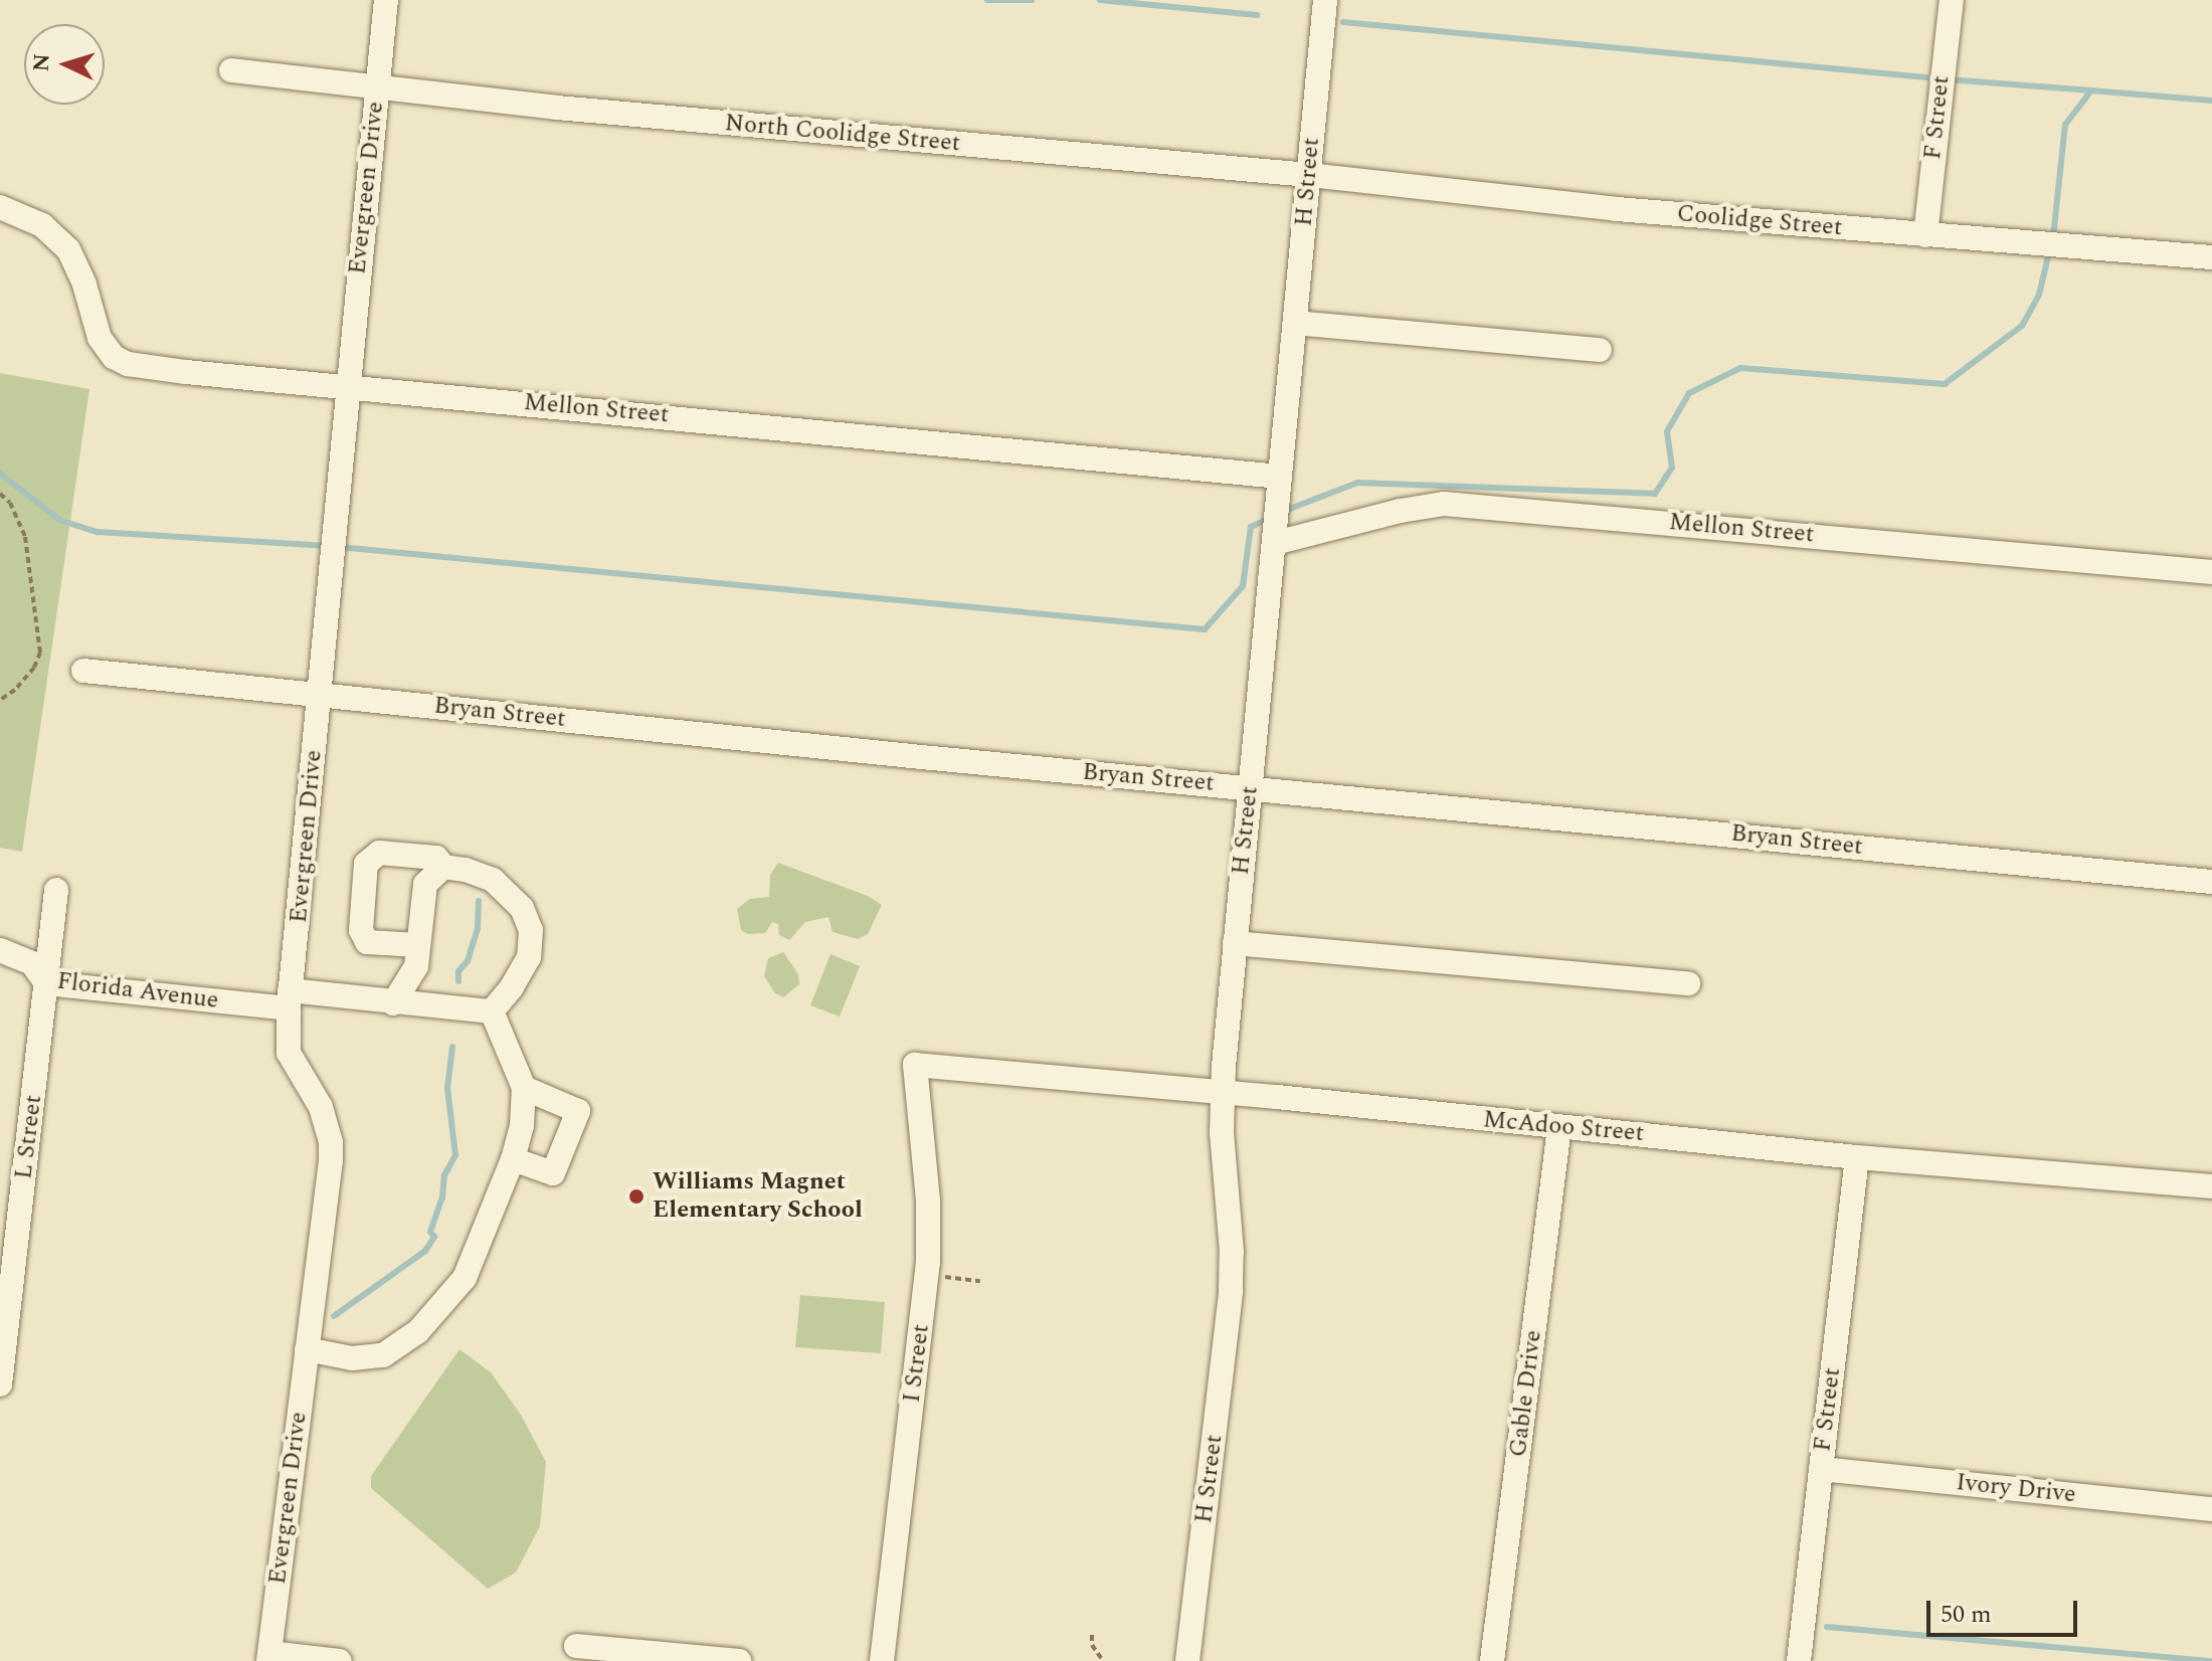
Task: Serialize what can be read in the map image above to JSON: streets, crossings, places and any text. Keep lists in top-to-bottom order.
{
  "streets": {
    "street": [
      "F Street",
      "North Coolidge Street",
      "H Street",
      "Evergreen Drive",
      "Coolidge Street",
      "Mellon Street",
      "Bryan Street",
      "Florida Avenue",
      "McAdoo Street",
      "L Street",
      "I Street",
      "Gable Drive",
      "Ivory Drive"
    ]
  },
  "crossings": [
    ["F Street", "Coolidge Street"],
    ["F Street", "McAdoo Street"],
    ["F Street", "Ivory Drive"],
    ["North Coolidge Street", "H Street"],
    ["North Coolidge Street", "Evergreen Drive"],
    ["North Coolidge Street", "Coolidge Street"],
    ["H Street", "Coolidge Street"],
    ["H Street", "Mellon Street"],
    ["H Street", "Bryan Street"],
    ["H Street", "McAdoo Street"],
    ["Evergreen Drive", "Mellon Street"],
    ["Evergreen Drive", "Bryan Street"],
    ["Evergreen Drive", "Florida Avenue"],
    ["Florida Avenue", "L Street"],
    ["McAdoo Street", "I Street"],
    ["McAdoo Street", "Gable Drive"]
  ],
  "places": ["Williams Magnet Elementary School"],
  "scale_bar": "50 m",
  "north": "left"
}
